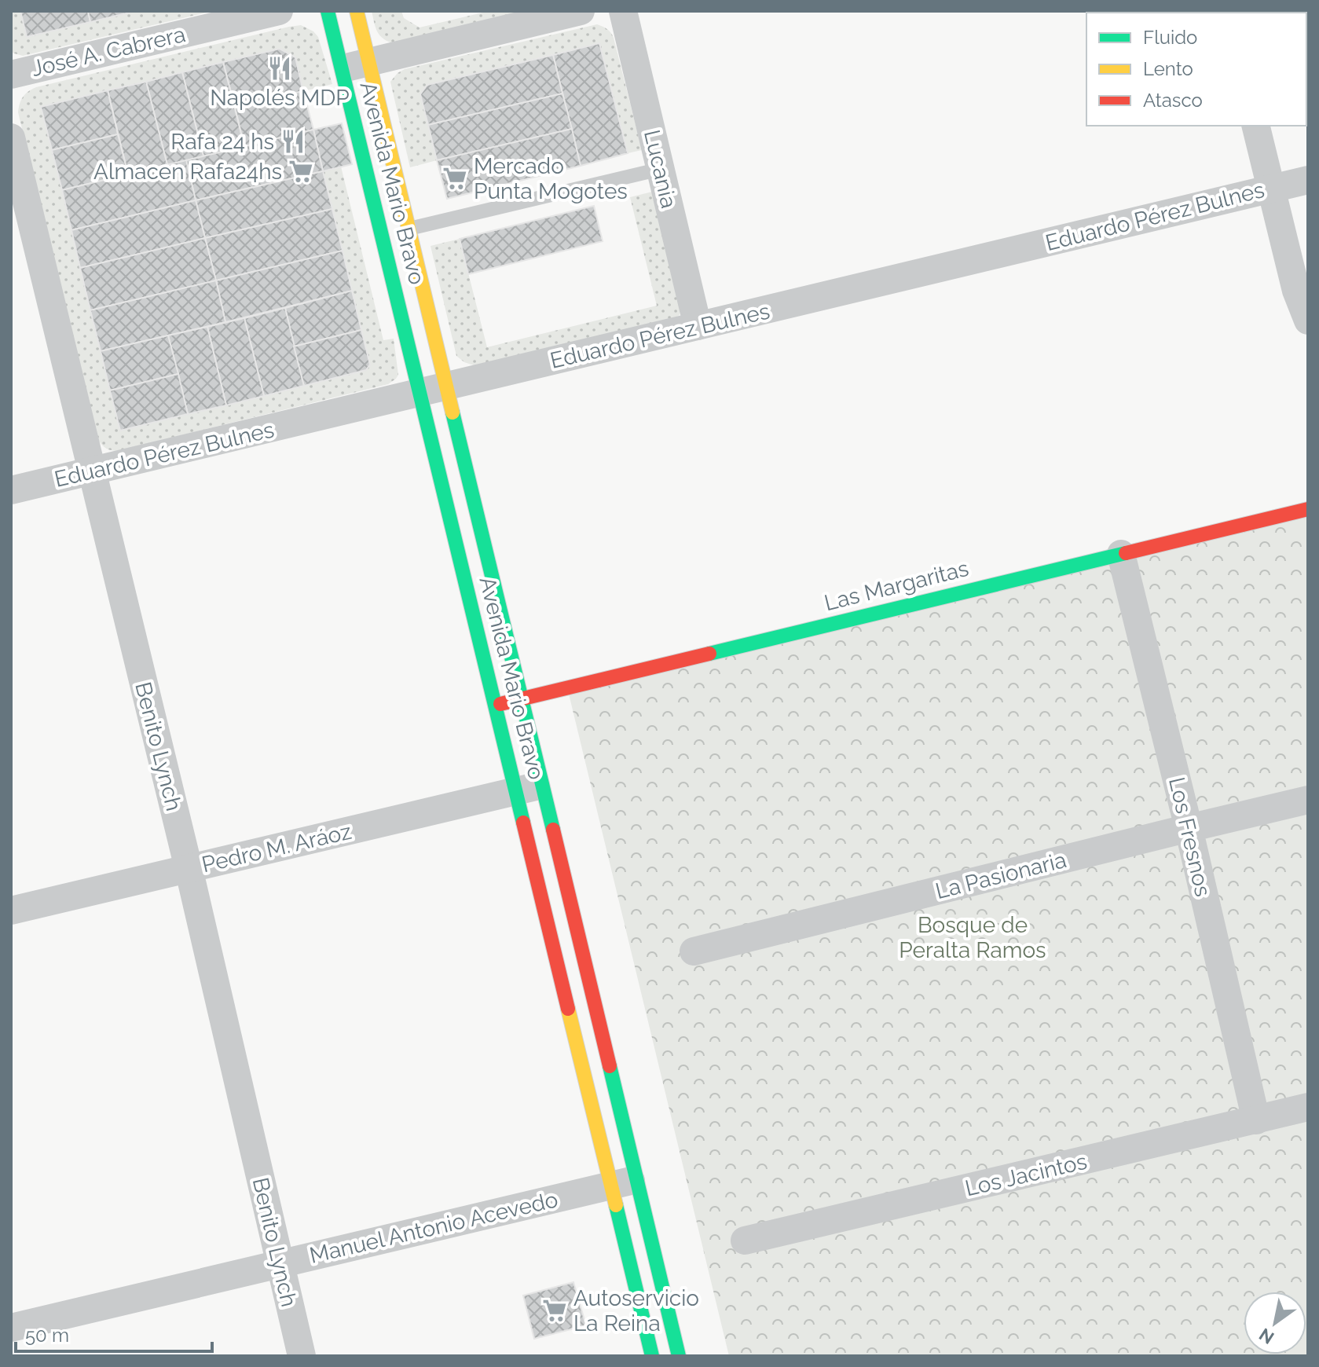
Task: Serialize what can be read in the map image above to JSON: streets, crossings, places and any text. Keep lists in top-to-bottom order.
{
  "streets": {
    "main road": ["Avenida Mario Bravo", "Las Margaritas"],
    "street": [
      "José A. Cabrera",
      "Lucania",
      "Eduardo Pérez Bulnes",
      "Benito Lynch",
      "Los Fresnos",
      "Pedro M. Aráoz",
      "La Pasionaria",
      "Los Jacintos",
      "Manuel Antonio Acevedo"
    ]
  },
  "crossings": [
    ["Lucania", "Eduardo Pérez Bulnes"],
    ["Avenida Mario Bravo", "Eduardo Pérez Bulnes"],
    ["Avenida Mario Bravo", "Las Margaritas"],
    ["Avenida Mario Bravo", "Pedro M. Aráoz"],
    ["Avenida Mario Bravo", "Manuel Antonio Acevedo"],
    ["Eduardo Pérez Bulnes", "Benito Lynch"],
    ["Las Margaritas", "Los Fresnos"],
    ["Benito Lynch", "Pedro M. Aráoz"],
    ["Benito Lynch", "Manuel Antonio Acevedo"],
    ["Los Fresnos", "La Pasionaria"],
    ["Los Fresnos", "Los Jacintos"]
  ],
  "parks": ["Bosque de Peralta Ramos"],
  "places": {
    "restaurant": ["Napolés MDP", "Rafa 24 hs"],
    "supermarket": ["Almacen Rafa24hs", "Mercado Punta Mogotes", "Autoservicio La Reina"]
  },
  "legend": ["Fluido", "Lento", "Atasco"],
  "scale_bar": "50 m",
  "north": "bottom left"
}
